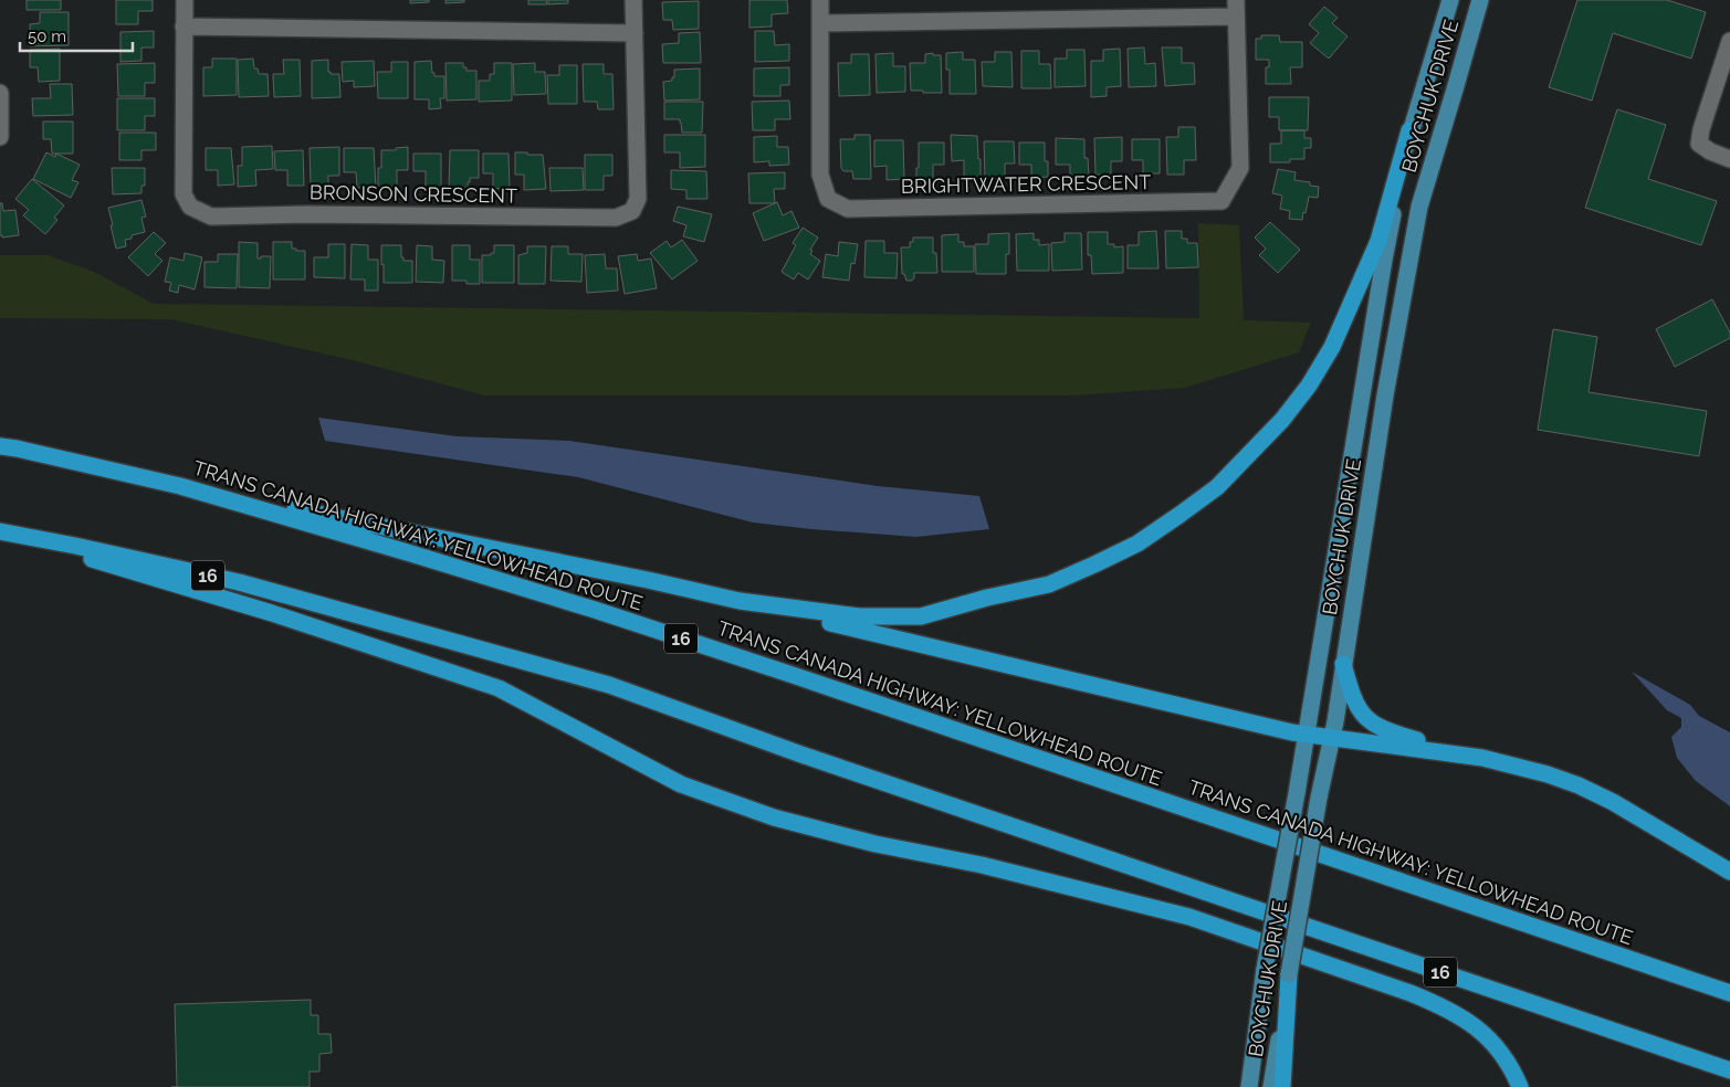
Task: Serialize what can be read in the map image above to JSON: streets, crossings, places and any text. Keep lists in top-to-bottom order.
{
  "streets": {
    "highway": ["TRANS CANADA HIGHWAY: YELLOWHEAD ROUTE", "16"],
    "main road": ["BOYCHUK DRIVE"],
    "street": ["BRIGHTWATER CRESCENT", "BRONSON CRESCENT"]
  },
  "scale_bar": "50 m"
}
